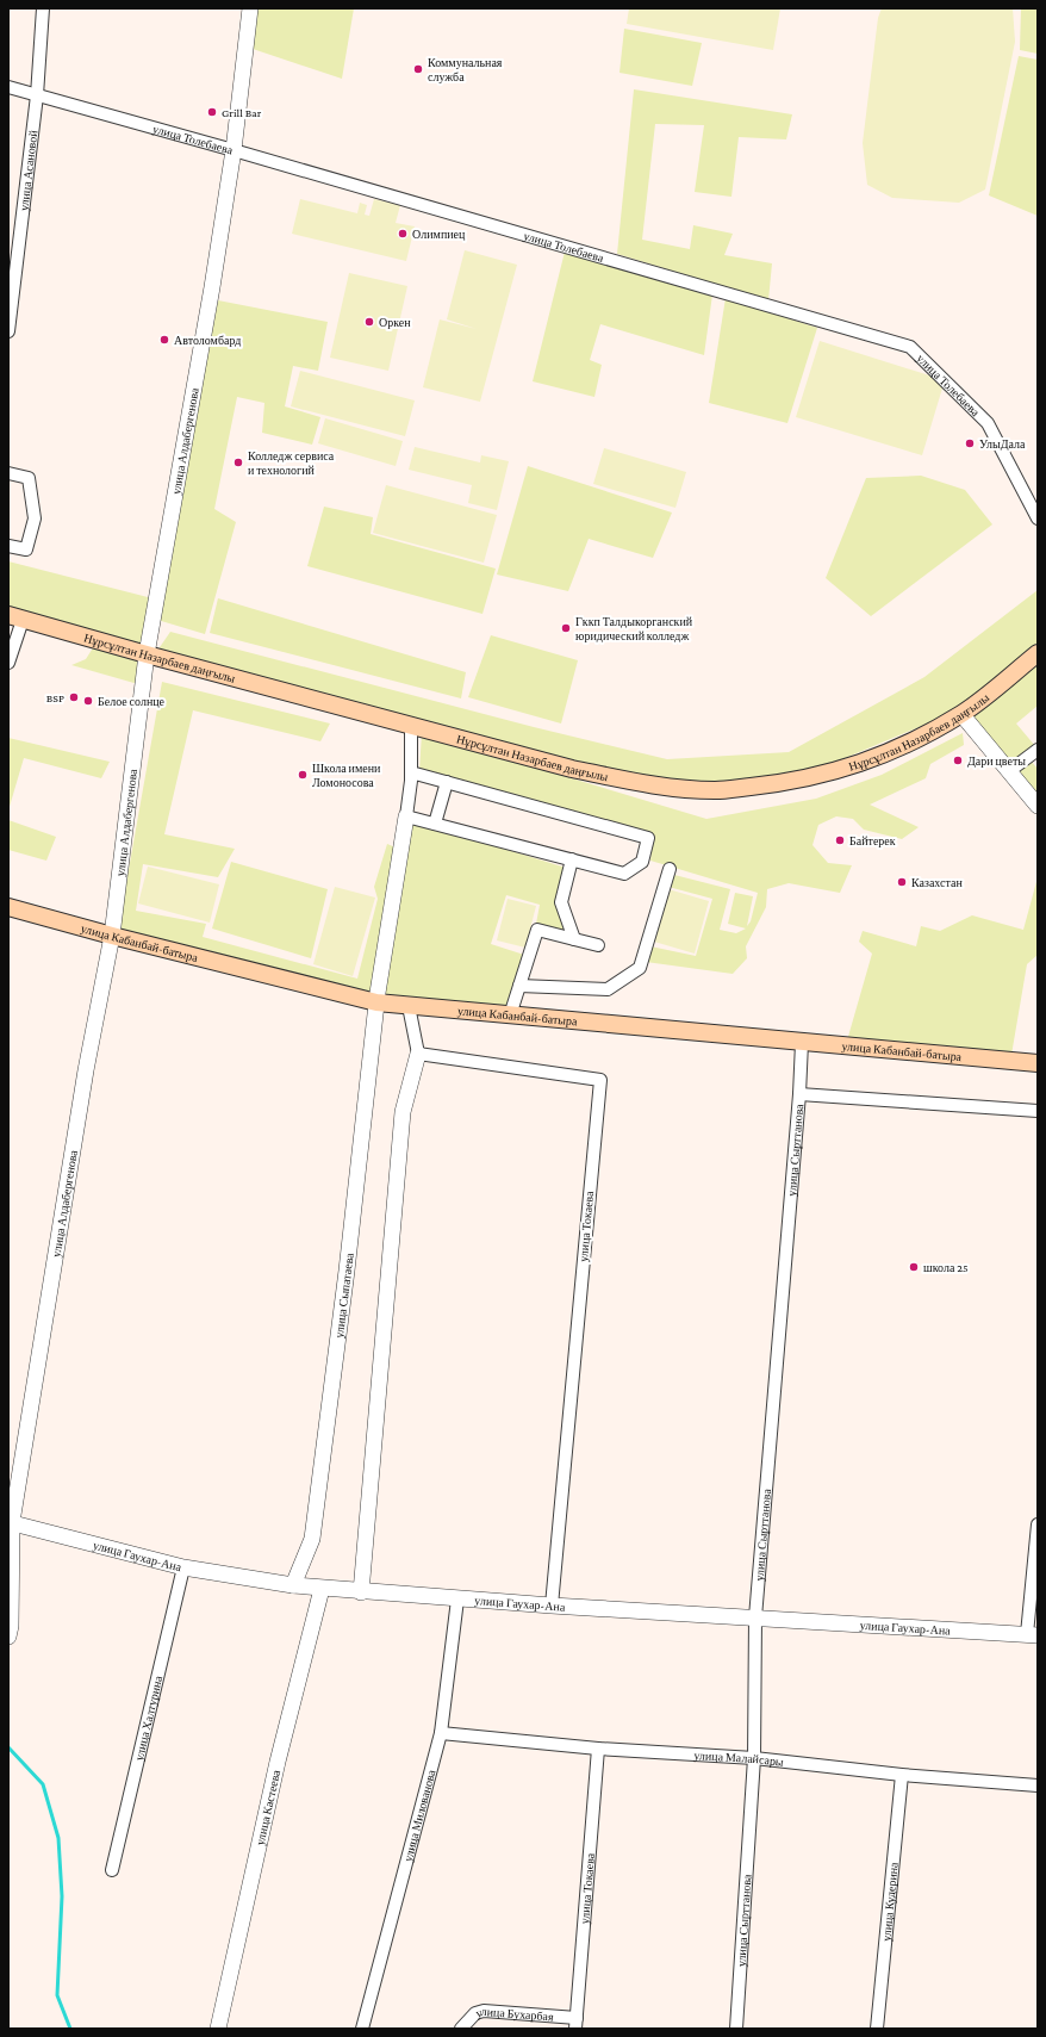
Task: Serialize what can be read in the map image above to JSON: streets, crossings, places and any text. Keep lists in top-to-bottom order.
{
  "streets": {
    "main road": ["Нұрсұлтан Назарбаев даңғылы", "улица Кабанбай-батыра"],
    "street": [
      "улица Толебаева",
      "улица Асановой",
      "улица Алдабергенова",
      "улица Сырттанова",
      "улица Токаева",
      "улица Сыпатаева",
      "улица Гаухар-Ана",
      "улица Халтурина",
      "улица Малайсары",
      "улица Кастеева",
      "улица Милованова",
      "улица Кудерина",
      "улица Бухарбая"
    ]
  },
  "crossings": [
    ["улица Толебаева", "улица Асановой"],
    ["улица Толебаева", "улица Алдабергенова"],
    ["улица Алдабергенова", "Нұрсұлтан Назарбаев даңғылы"],
    ["улица Алдабергенова", "улица Кабанбай-батыра"],
    ["улица Алдабергенова", "улица Гаухар-Ана"],
    ["улица Кабанбай-батыра", "улица Сырттанова"],
    ["улица Кабанбай-батыра", "улица Сыпатаева"],
    ["улица Сырттанова", "улица Гаухар-Ана"],
    ["улица Сырттанова", "улица Малайсары"],
    ["улица Токаева", "улица Гаухар-Ана"],
    ["улица Токаева", "улица Малайсары"],
    ["улица Токаева", "улица Бухарбая"],
    ["улица Сыпатаева", "улица Гаухар-Ана"],
    ["улица Гаухар-Ана", "улица Халтурина"],
    ["улица Гаухар-Ана", "улица Кастеева"],
    ["улица Гаухар-Ана", "улица Милованова"],
    ["улица Малайсары", "улица Милованова"],
    ["улица Малайсары", "улица Кудерина"]
  ],
  "places": [
    "Коммунальная служба",
    "Grill Bar",
    "Олимпиец",
    "Оркен",
    "Автоломбард",
    "УлыДала",
    "Колледж сервиса и технологий",
    "Гккп Талдыкорганский юридический колледж",
    "BSP",
    "Белое солнце",
    "Дари цветы",
    "Школа имени Ломоносова",
    "Байтерек",
    "Казахстан",
    "школа 25"
  ]
}
